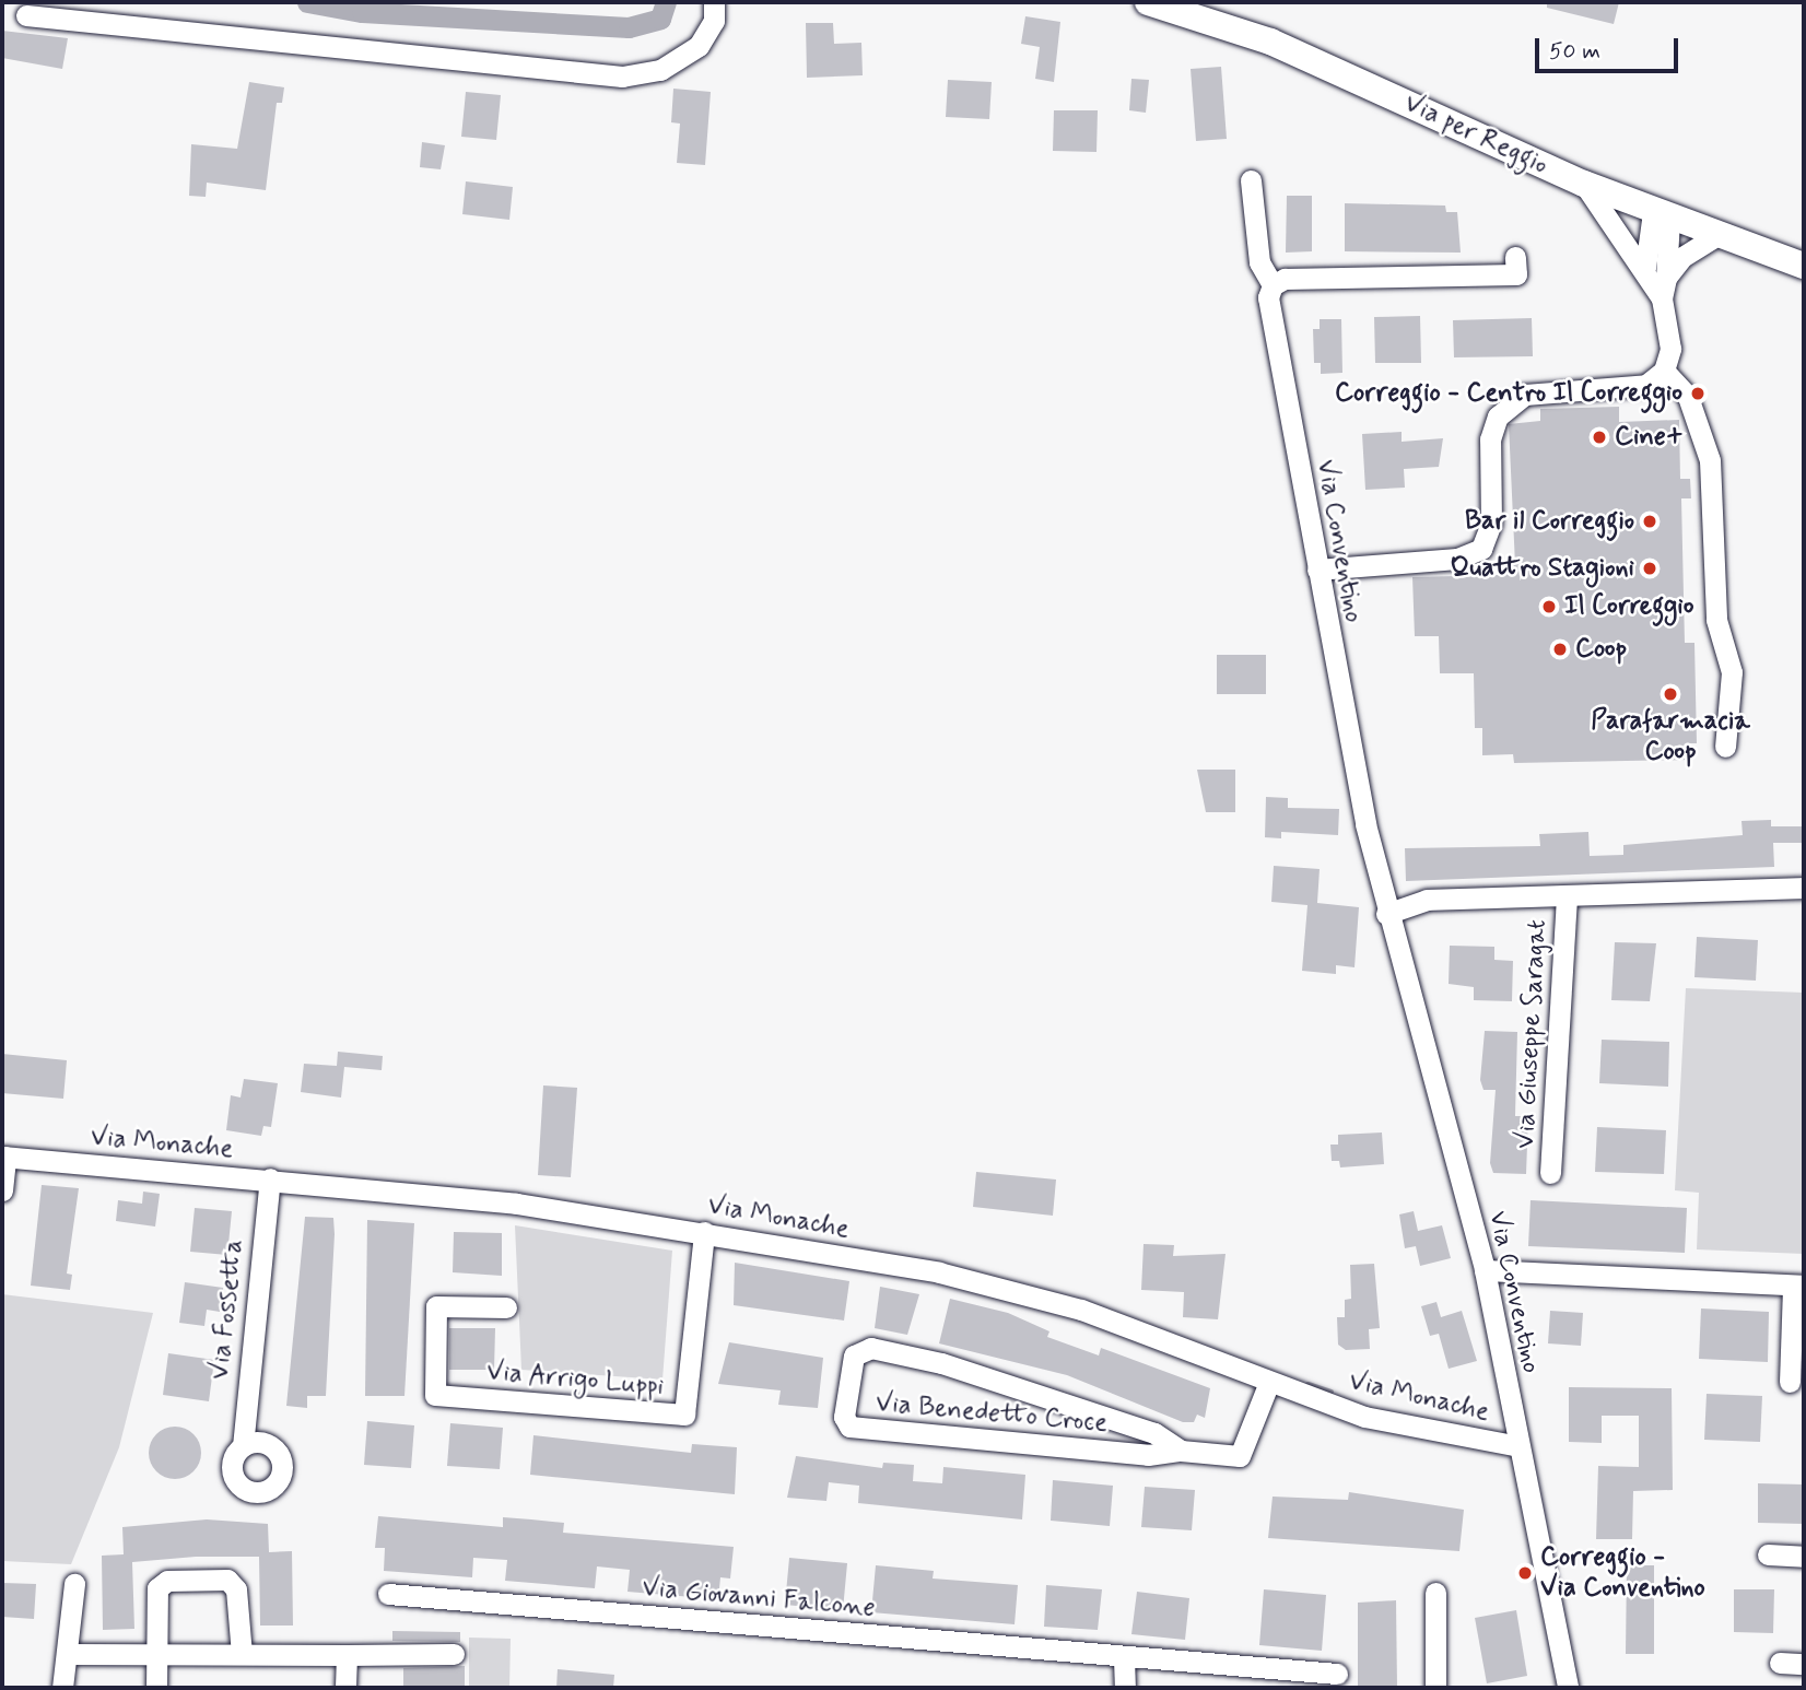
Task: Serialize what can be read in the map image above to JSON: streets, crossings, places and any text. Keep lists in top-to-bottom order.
{
  "streets": {
    "main road": ["Via per Reggio"],
    "street": [
      "Via Conventino",
      "Via Giuseppe Saragat",
      "Via Monache",
      "Via Fossetta",
      "Via Arrigo Luppi",
      "Via Benedetto Croce",
      "Via Giovanni Falcone"
    ]
  },
  "crossings": [
    ["Via Conventino", "Via Monache"],
    ["Via Monache", "Via Fossetta"],
    ["Via Monache", "Via Arrigo Luppi"],
    ["Via Monache", "Via Benedetto Croce"]
  ],
  "places": [
    "Correggio - Centro Il Correggio",
    "Cine+",
    "Bar il Correggio",
    "Quattro Stagioni",
    "Il Correggio",
    "Coop",
    "Parafarmacia Coop",
    "Correggio - Via Conventino"
  ],
  "scale_bar": "50 m"
}
